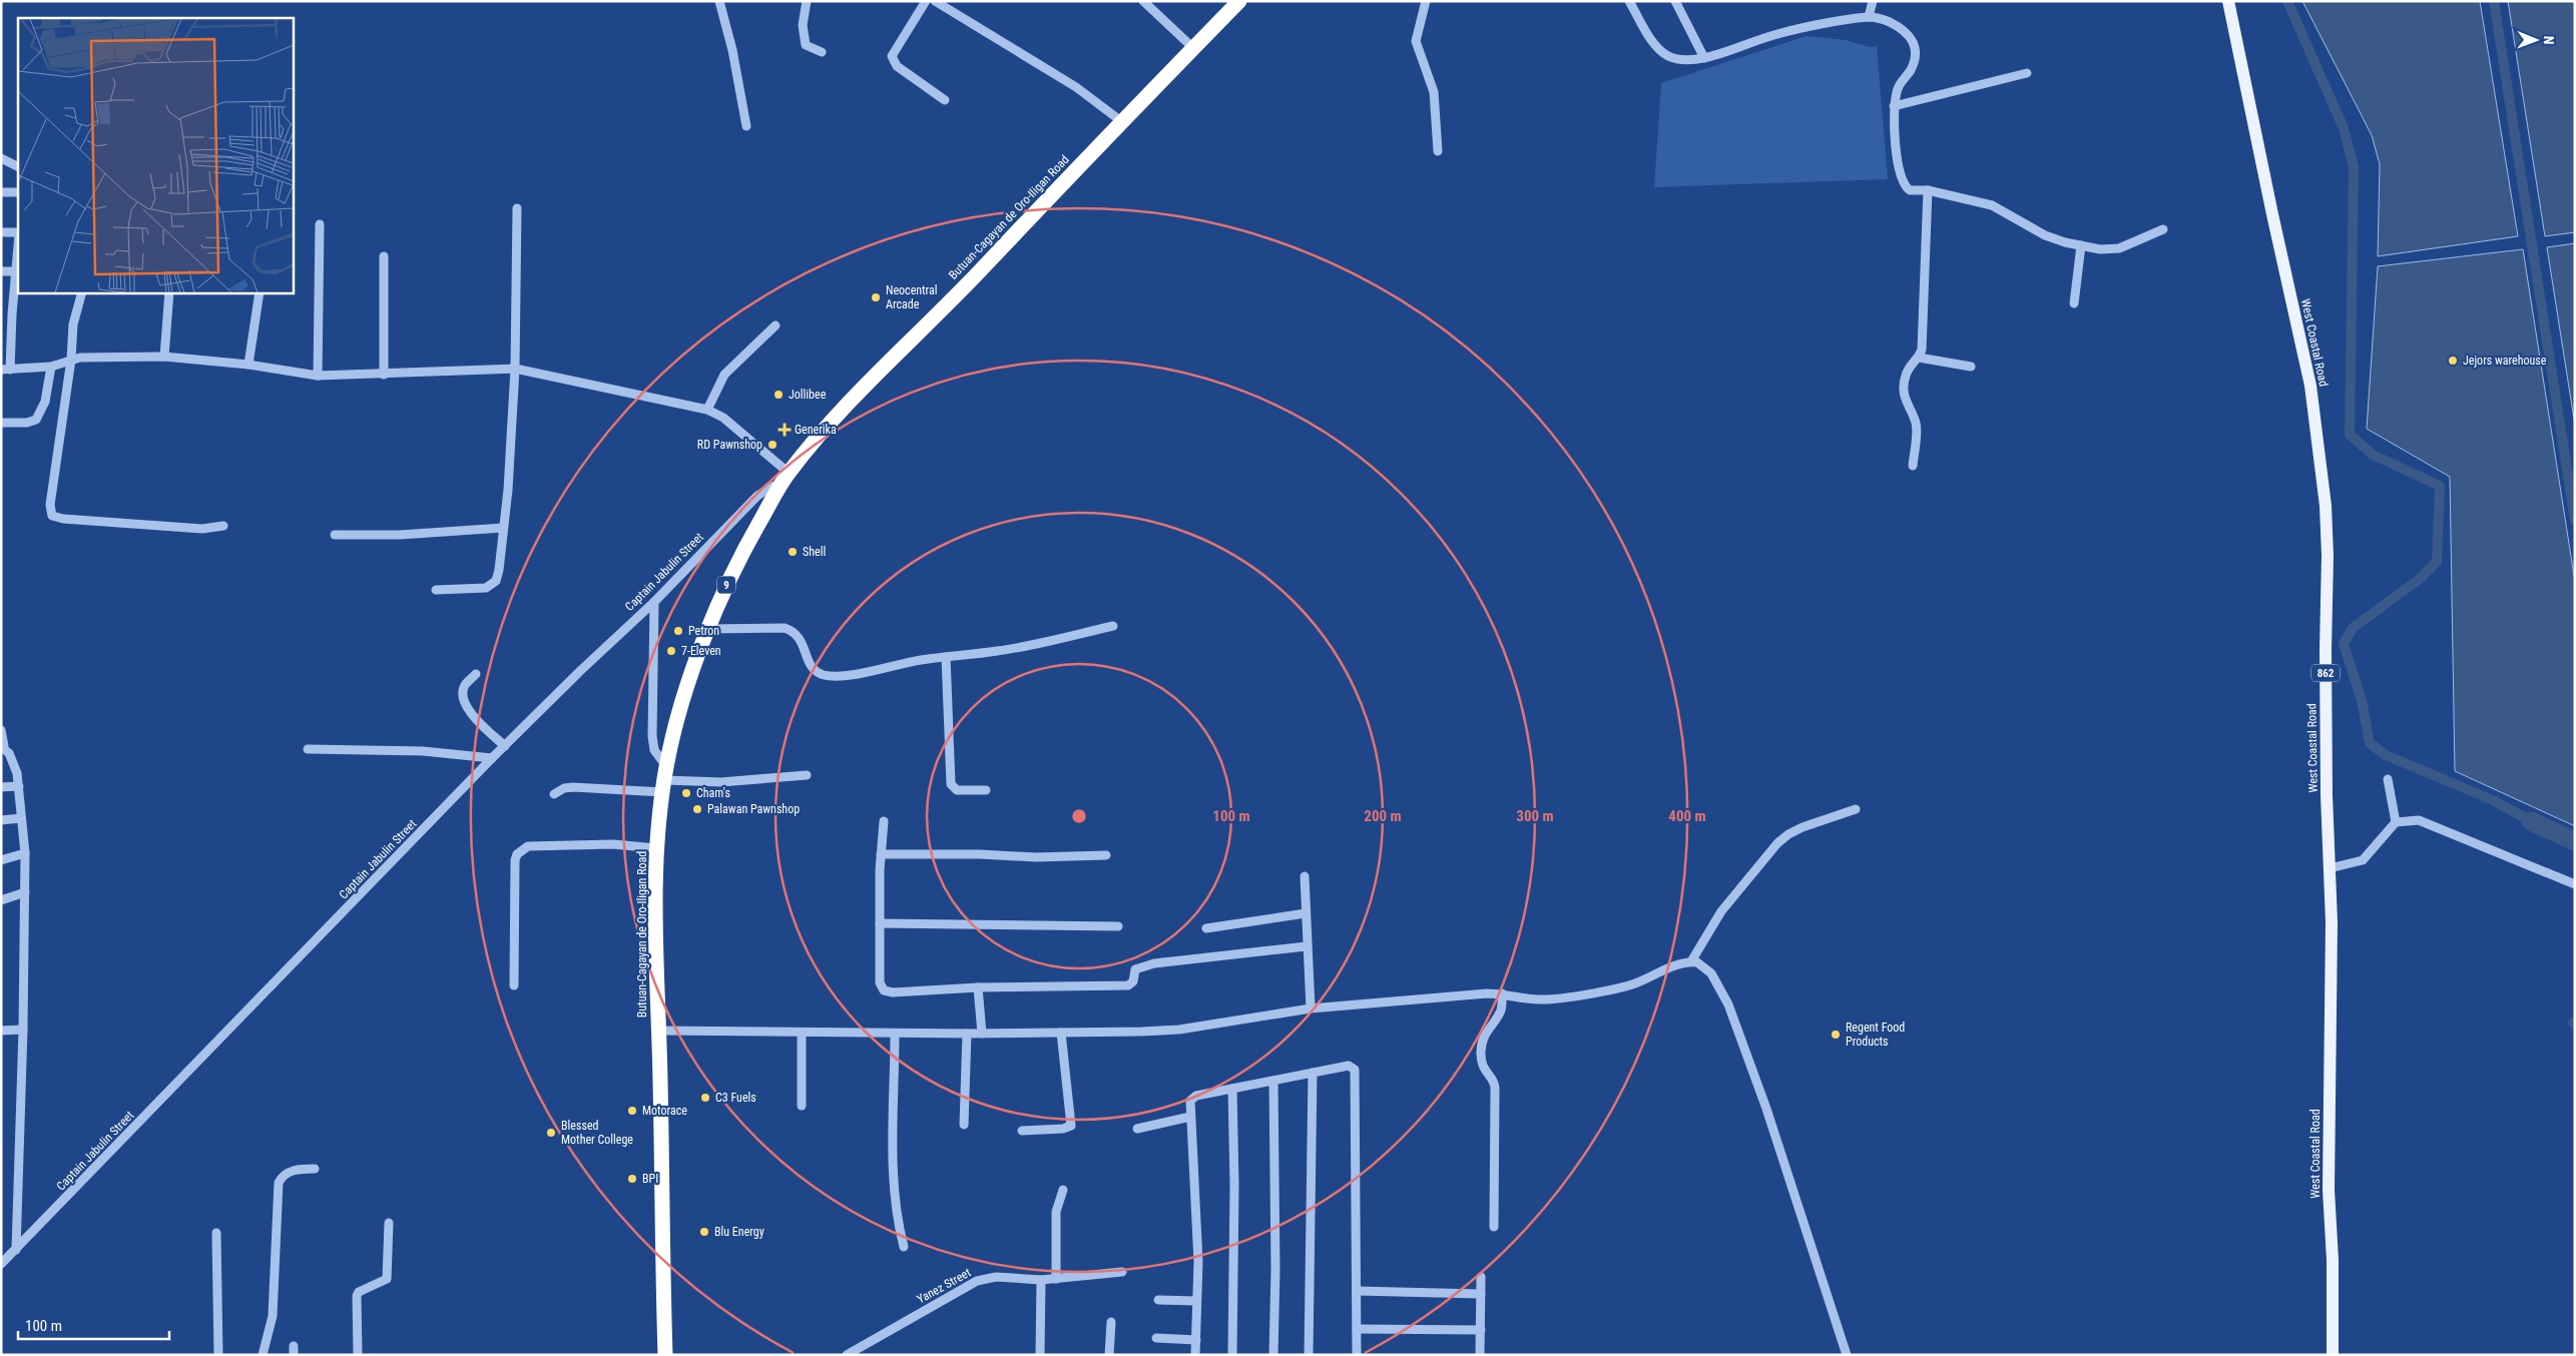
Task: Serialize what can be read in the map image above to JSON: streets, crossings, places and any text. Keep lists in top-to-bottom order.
{
  "streets": {
    "highway": ["Butuan-Cagayan de Oro-Iligan Road", "9"],
    "main road": ["West Coastal Road", "862"],
    "street": ["Captain Jabulin Street", "Yanez Street"]
  },
  "crossings": [
    ["Butuan-Cagayan de Oro-Iligan Road", "Captain Jabulin Street"]
  ],
  "places": {
    "other": [
      "Neocentral Arcade",
      "Jejors warehouse",
      "Jollibee",
      "RD Pawnshop",
      "Shell",
      "Petron",
      "7-Eleven",
      "Cham's",
      "Palawan Pawnshop",
      "Regent Food Products",
      "C3 Fuels",
      "Motorace",
      "Blessed Mother College",
      "BPI",
      "Blu Energy"
    ],
    "health": ["Generika"]
  },
  "scale_bar": "100 m",
  "north": "right",
  "rings": [
    "100 m",
    "200 m",
    "300 m",
    "400 m"
  ]
}
